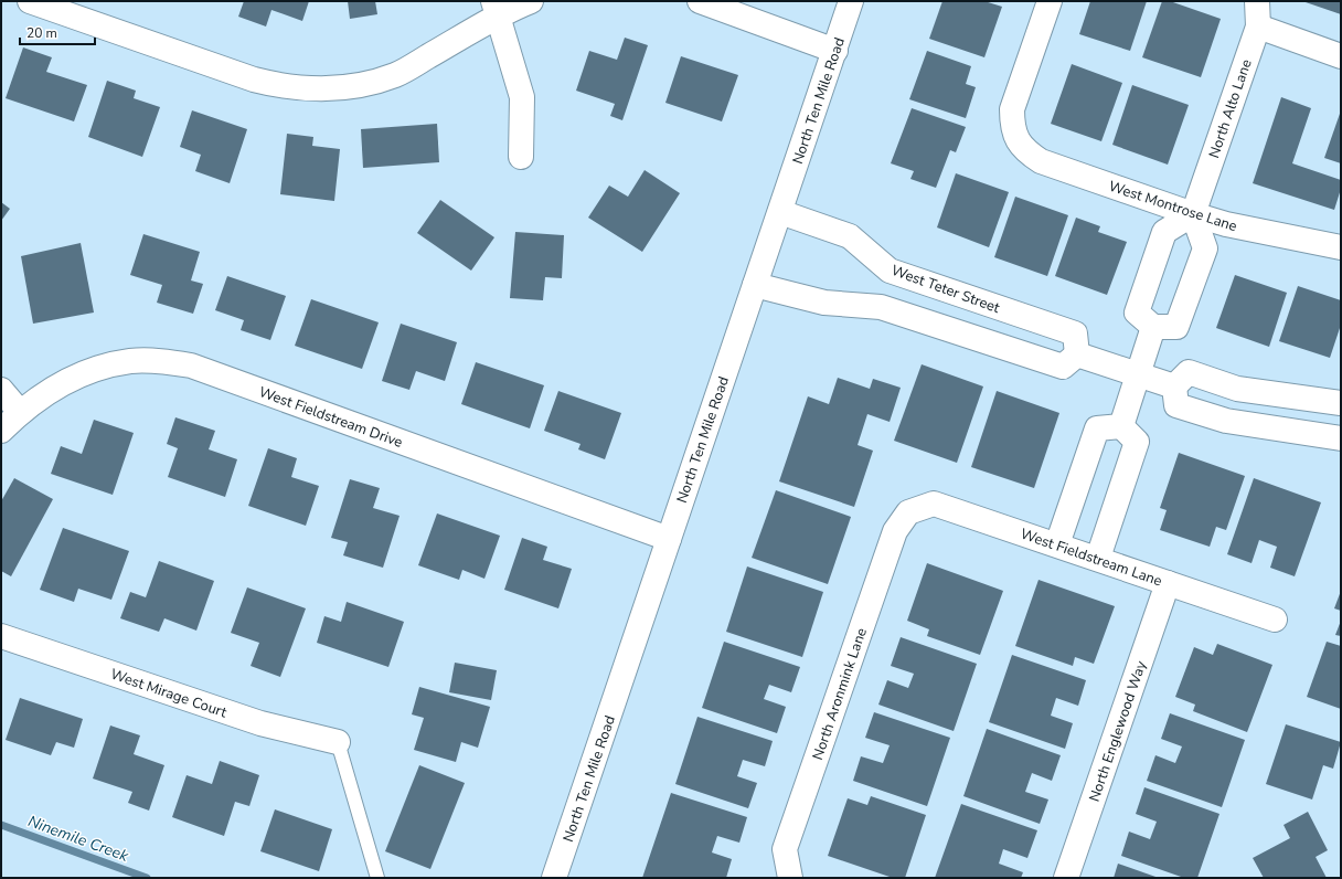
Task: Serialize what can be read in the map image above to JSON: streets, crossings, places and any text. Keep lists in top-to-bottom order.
{
  "streets": {
    "street": [
      "North Ten Mile Road",
      "North Alto Lane",
      "West Montrose Lane",
      "West Teter Street",
      "West Fieldstream Drive",
      "West Fieldstream Lane",
      "West Mirage Court",
      "North Aronmink Lane",
      "North Englewood Way"
    ]
  },
  "crossings": [
    ["North Ten Mile Road", "West Teter Street"],
    ["North Ten Mile Road", "West Fieldstream Drive"],
    ["North Alto Lane", "West Montrose Lane"],
    ["West Fieldstream Lane", "North Aronmink Lane"],
    ["West Fieldstream Lane", "North Englewood Way"]
  ],
  "water": ["Ninemile Creek"],
  "scale_bar": "20 m"
}
